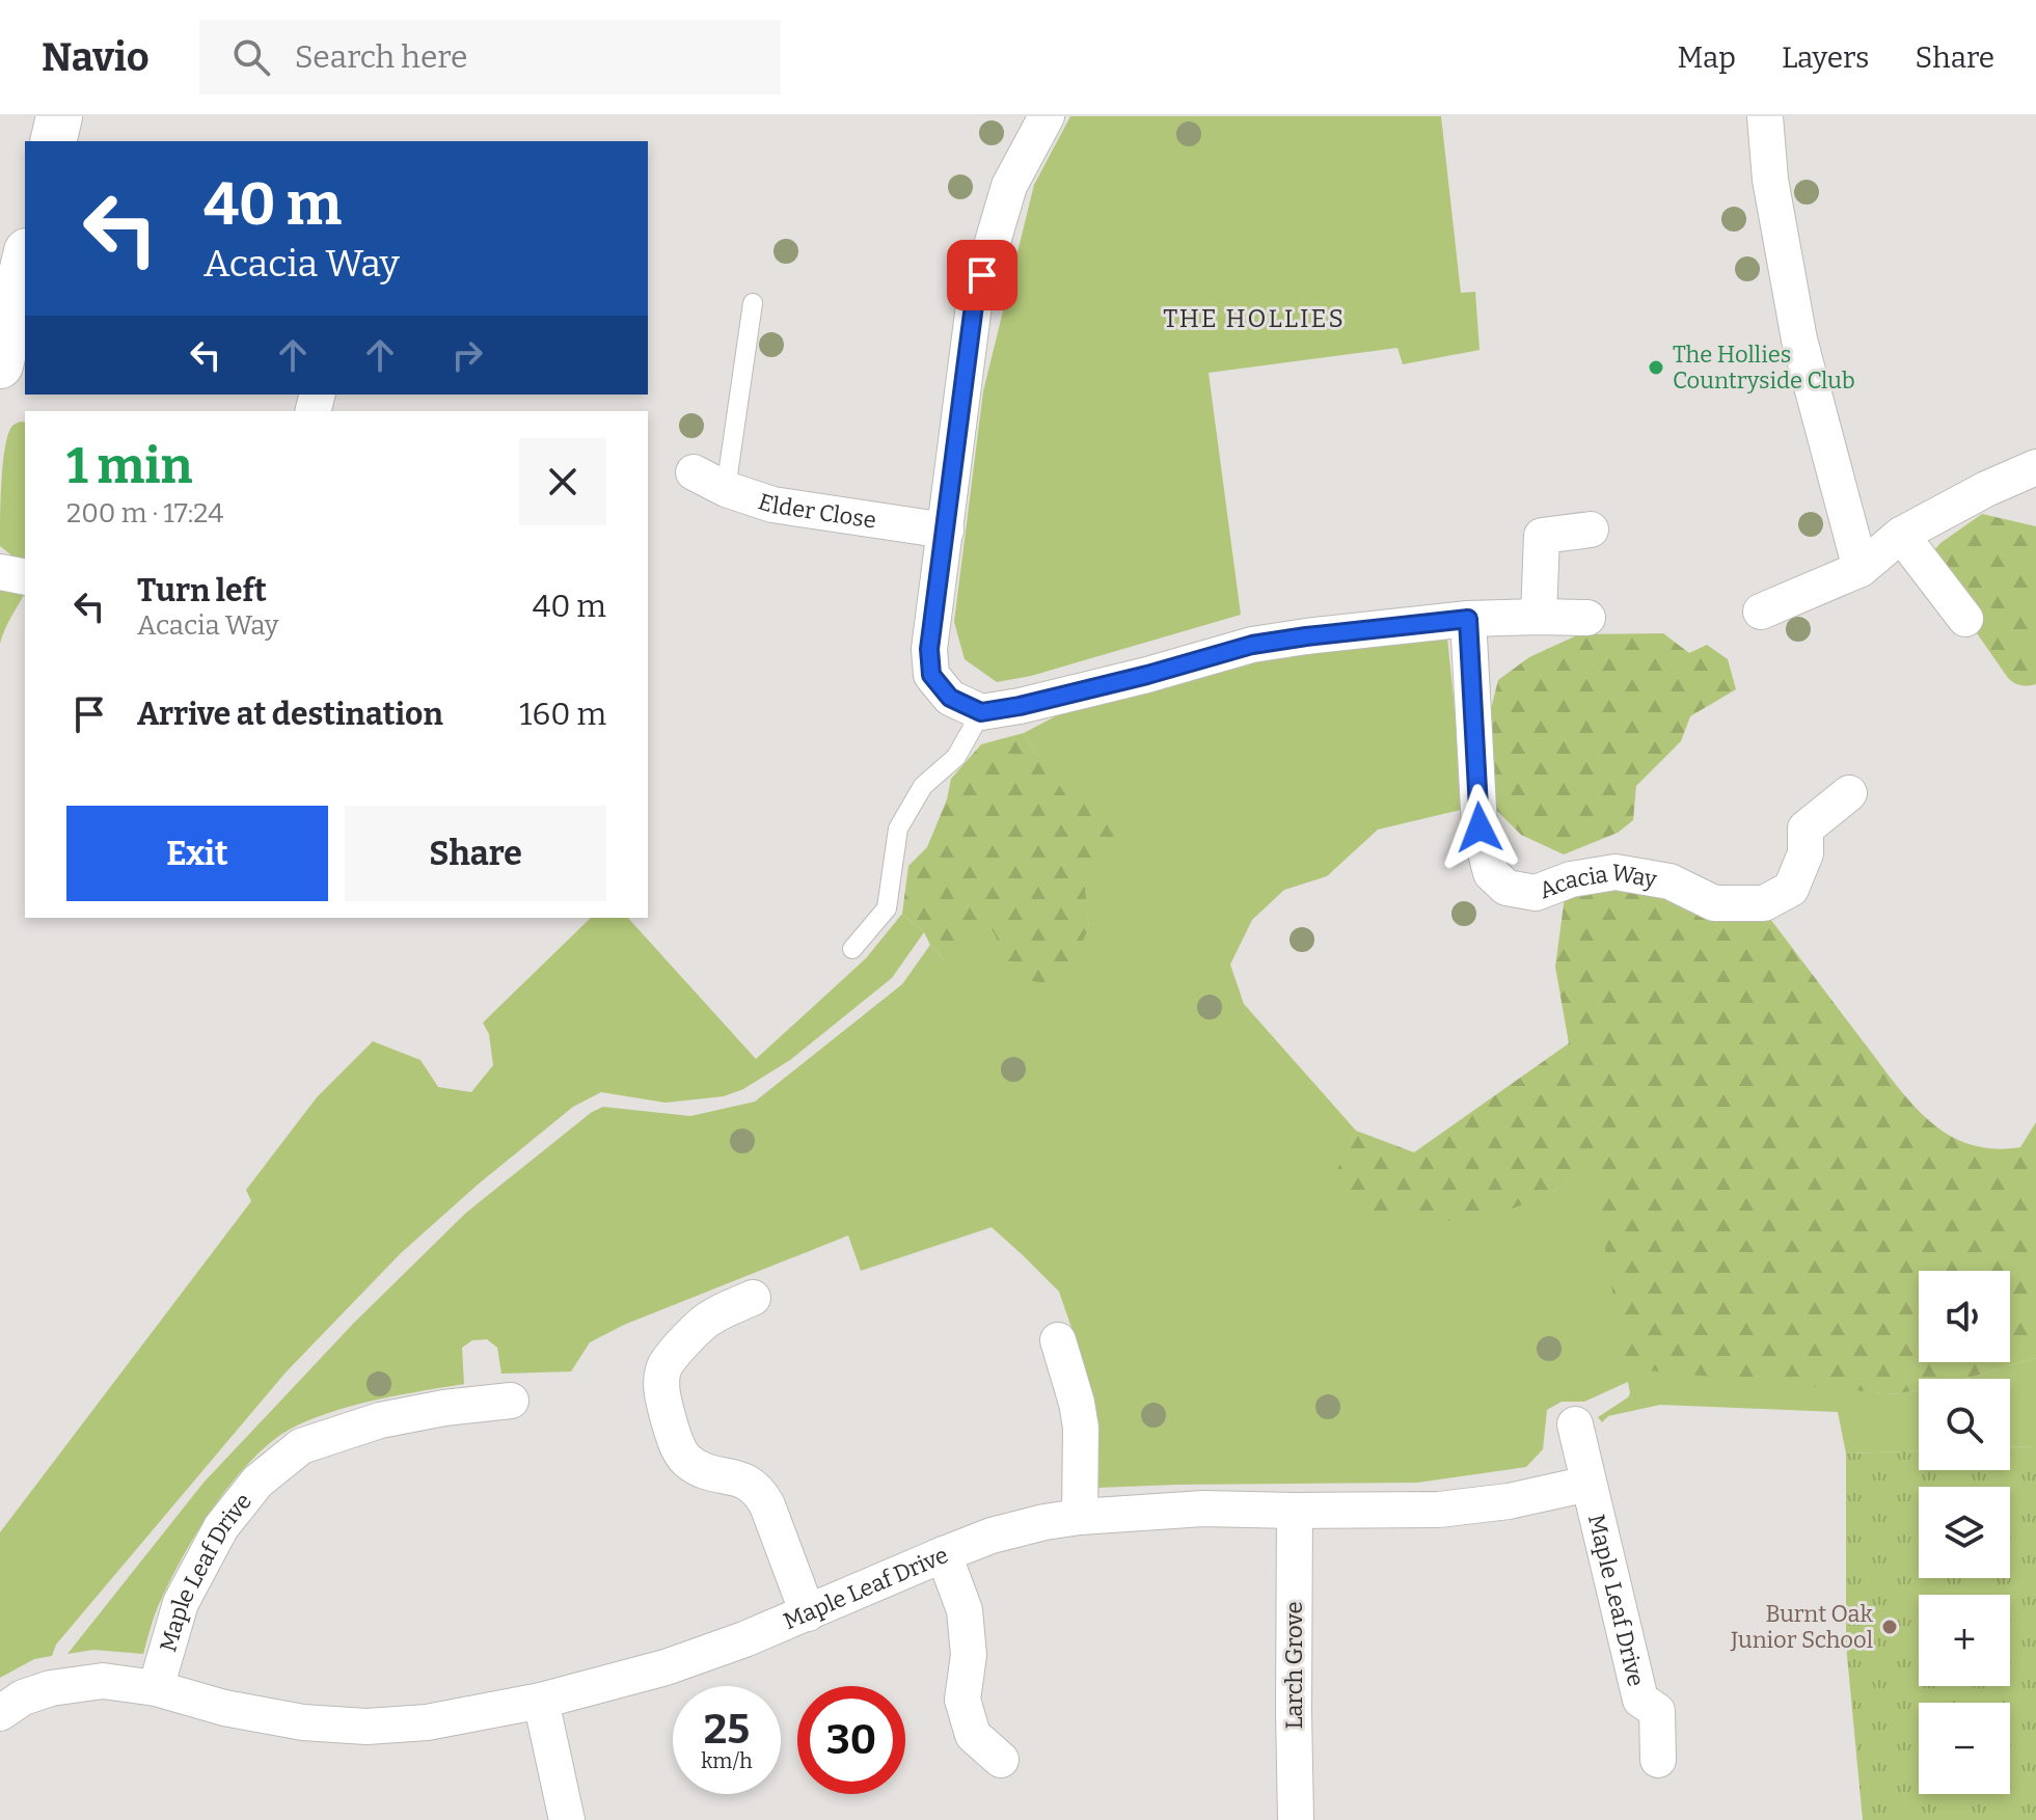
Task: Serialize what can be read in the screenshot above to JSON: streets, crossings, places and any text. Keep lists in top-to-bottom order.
{
  "streets": {
    "street": [
      "Elder Close",
      "Acacia Way",
      "Maple Leaf Drive",
      "Larch Grove"
    ]
  },
  "crossings": [
    ["Maple Leaf Drive", "Larch Grove"]
  ],
  "districts": ["THE HOLLIES"],
  "places": ["The Hollies Countryside Club", "Burnt Oak Junior School"],
  "page": {
    "header": "Navio",
    "search": "Search here",
    "nav": ["Map", "Layers", "Share"],
    "turn": ["40 m", "Acacia Way"],
    "heading": ["1 min", "200 m · 17:24"],
    "list": [
      {
        "name": "Turn left",
        "note": "Acacia Way",
        "value": "40 m"
      },
      {
        "name": "Arrive at destination",
        "value": "160 m"
      }
    ],
    "buttons": ["Exit", "Share"],
    "map_buttons": ["+", "−"],
    "speed": "25 km/h",
    "limit": "30"
  }
}
